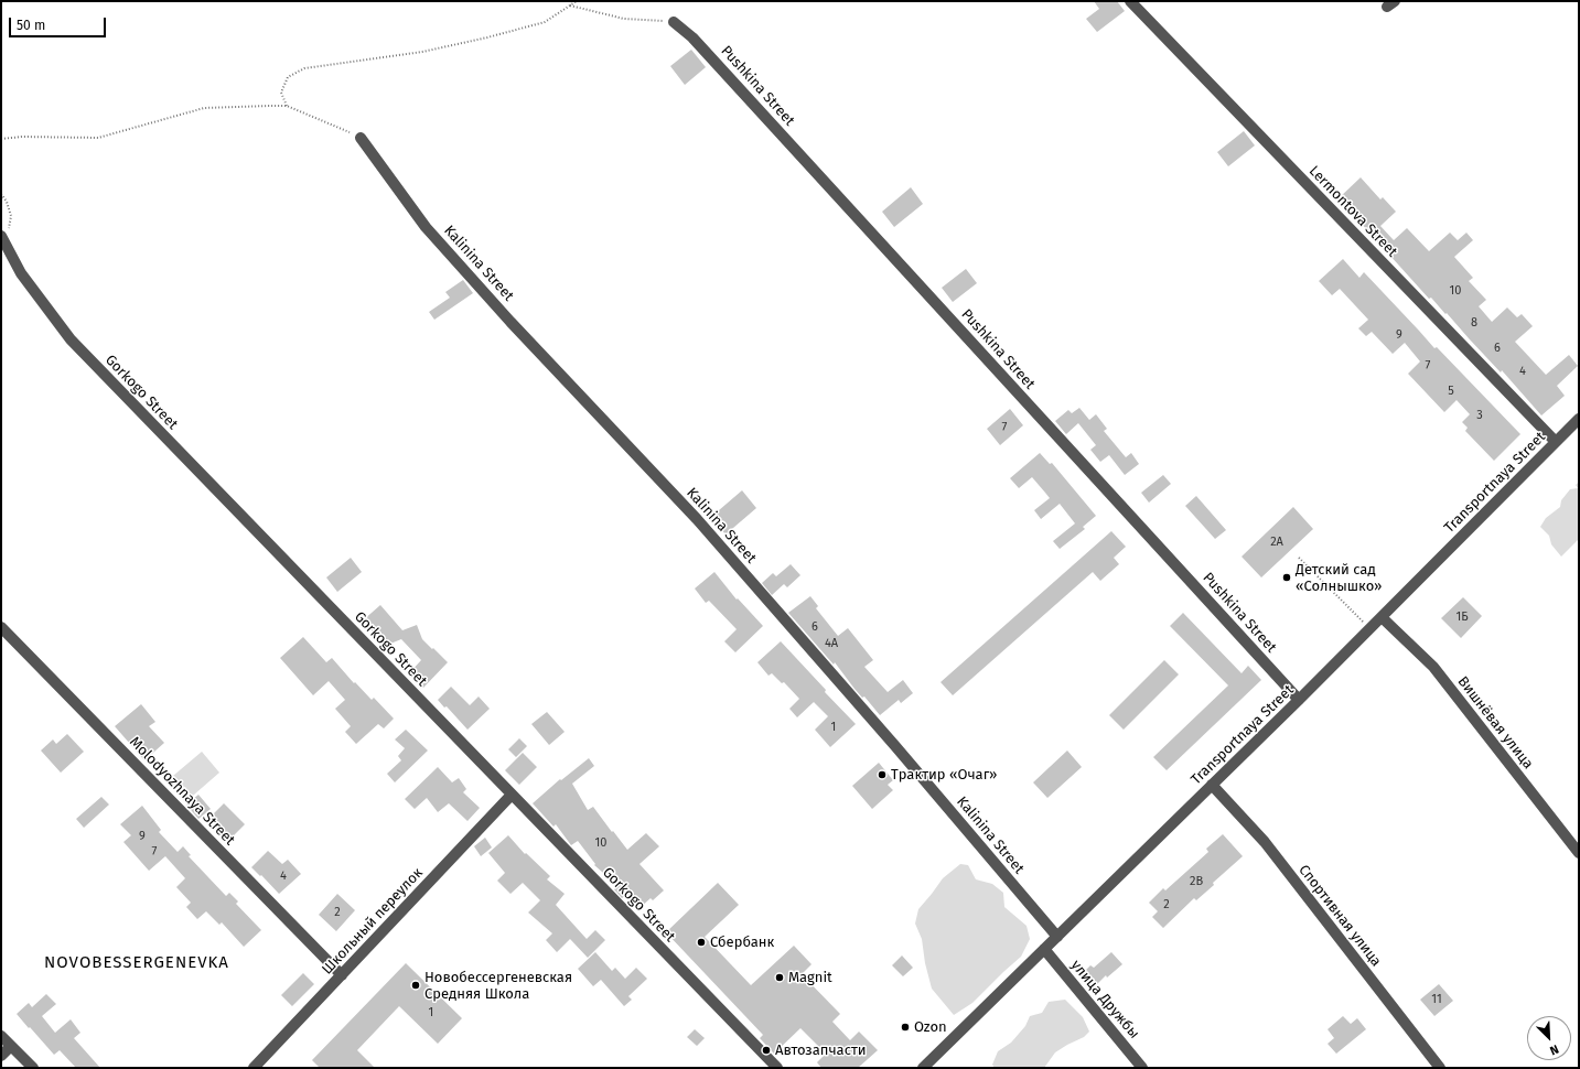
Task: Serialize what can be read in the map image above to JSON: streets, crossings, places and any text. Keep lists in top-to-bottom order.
{
  "streets": {
    "street": [
      "Pushkina Street",
      "Lermontova Street",
      "Kalinina Street",
      "Gorkogo Street",
      "Transportnaya Street",
      "Вишнёвая улица",
      "Molodyozhnaya Street",
      "Спортивная улица",
      "Школьный переулок",
      "улица Дружбы"
    ]
  },
  "crossings": [
    ["Pushkina Street", "Transportnaya Street"],
    ["Lermontova Street", "Transportnaya Street"],
    ["Kalinina Street", "Transportnaya Street"],
    ["Gorkogo Street", "Школьный переулок"],
    ["Transportnaya Street", "Вишнёвая улица"],
    ["Transportnaya Street", "Спортивная улица"],
    ["Transportnaya Street", "улица Дружбы"],
    ["Molodyozhnaya Street", "Школьный переулок"]
  ],
  "districts": ["NOVOBESSERGENEVKA"],
  "places": [
    "Детский сад «Солнышко»",
    "Трактир «Очаг»",
    "Сбербанк",
    "Magnit",
    "Новобессергеневская Средняя Школа",
    "Ozon",
    "Автозапчасти"
  ],
  "house_numbers": [
    "10",
    "8",
    "9",
    "6",
    "7",
    "4",
    "5",
    "3",
    "7",
    "2А",
    "1Б",
    "6",
    "4А",
    "1",
    "9",
    "10",
    "7",
    "4",
    "2В",
    "2",
    "2",
    "11",
    "1"
  ],
  "scale_bar": "50 m",
  "north": "bottom right"
}
